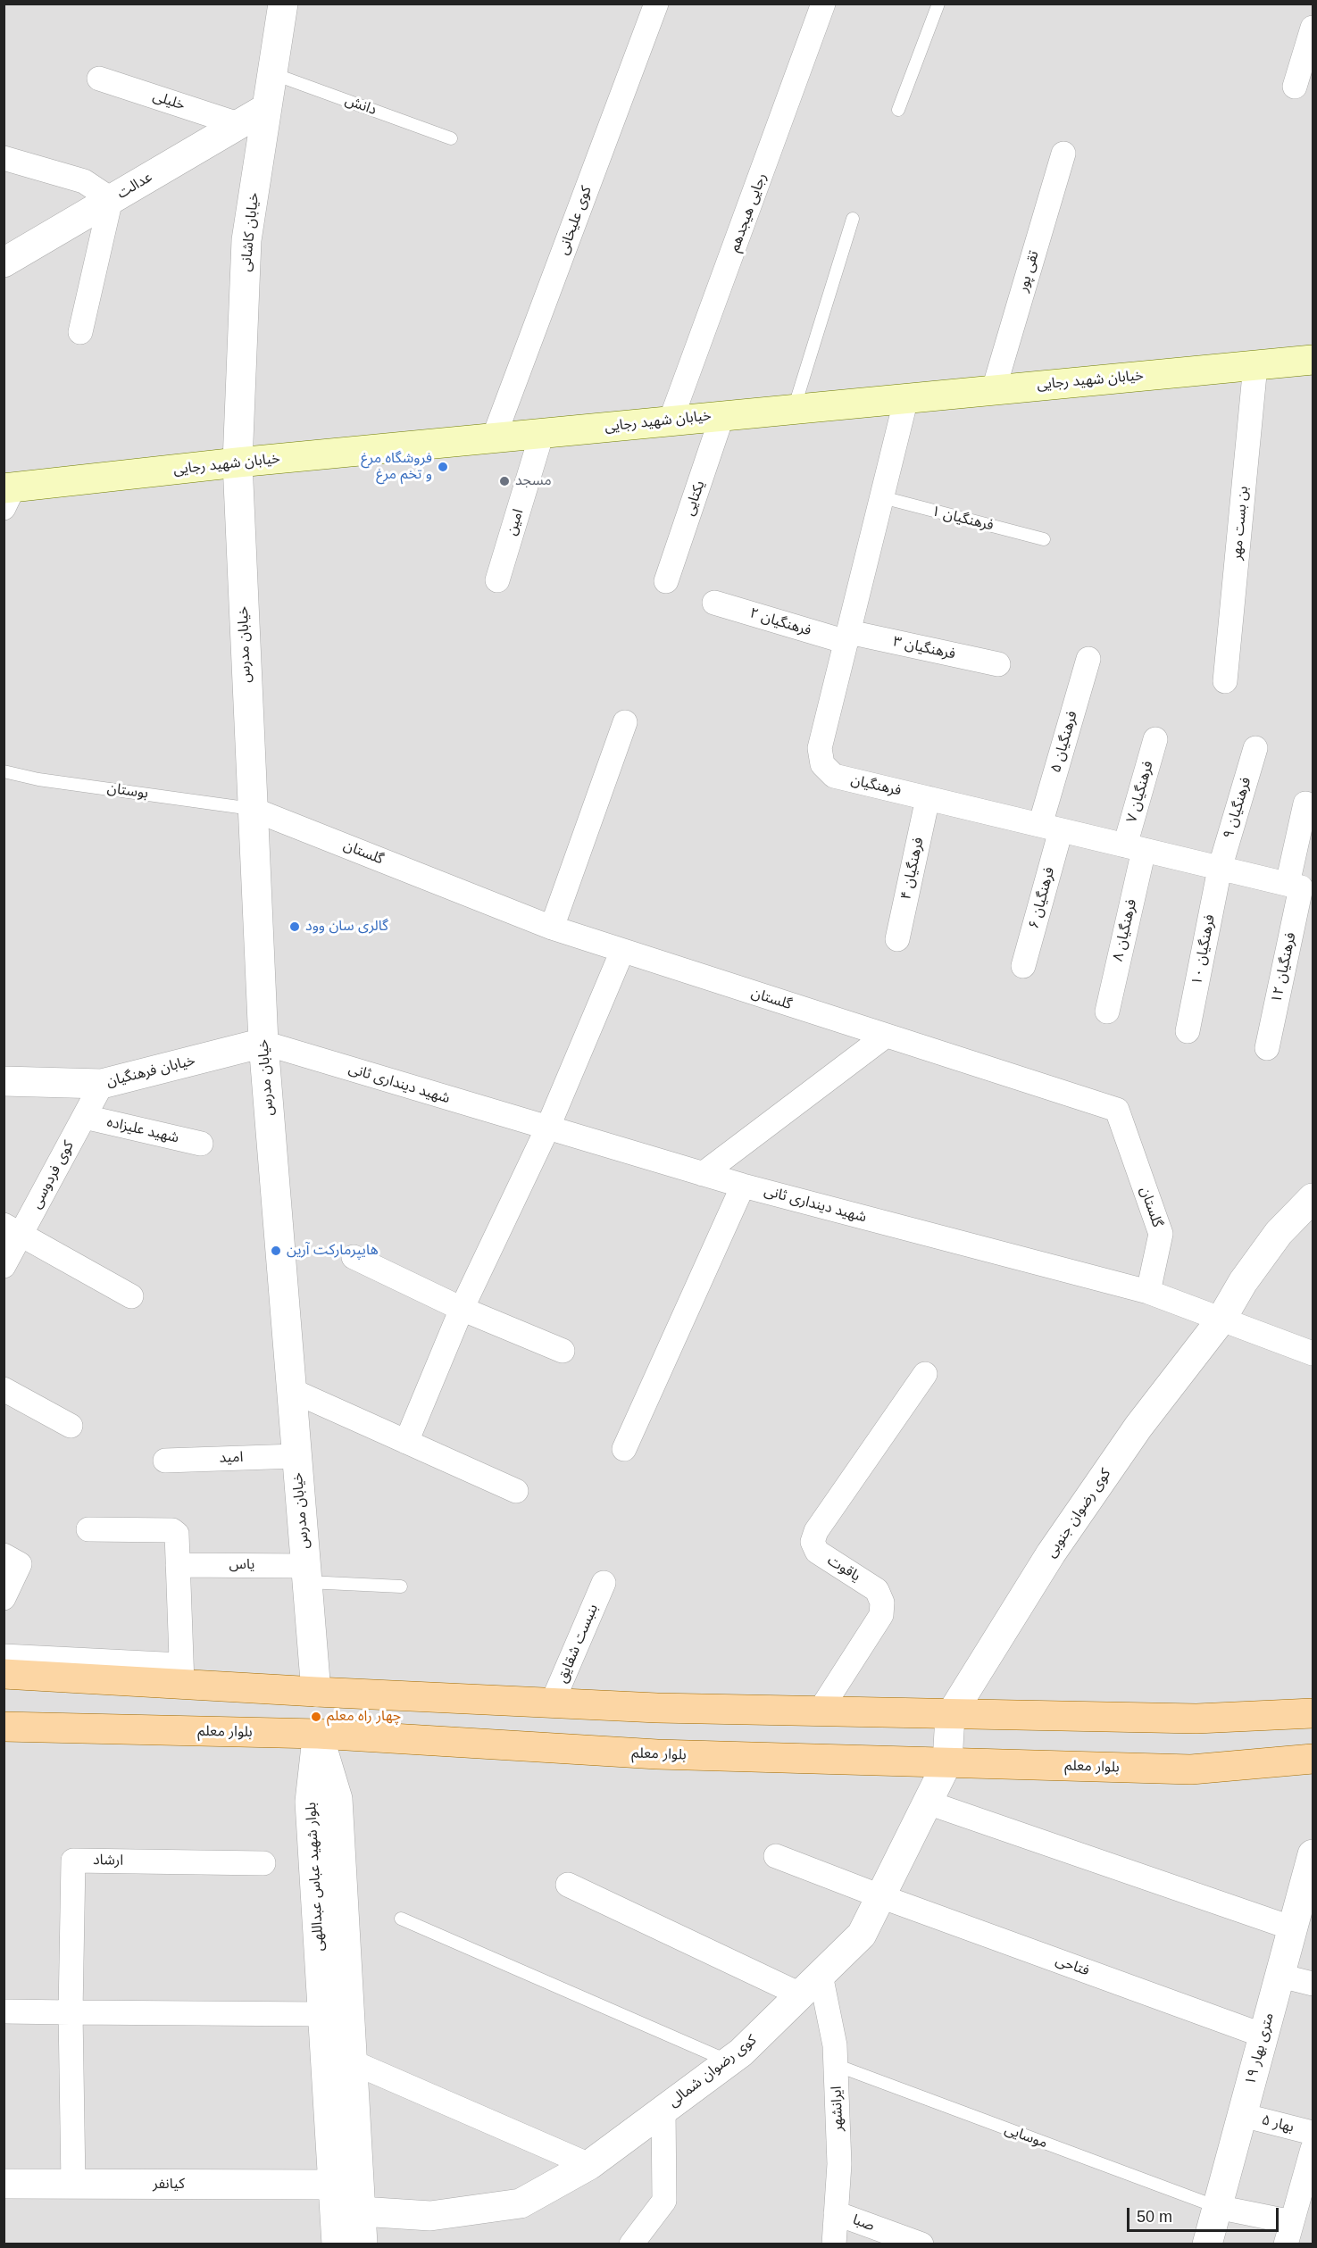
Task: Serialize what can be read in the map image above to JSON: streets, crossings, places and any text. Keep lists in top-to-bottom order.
{
  "streets": {
    "main road": ["خیابان شهید رجایی", "بلوار معلم"],
    "street": [
      "خلیلی",
      "عدالت",
      "رجایی هیجدهم",
      "کوی علیخانی",
      "خیابان کاشانی",
      "تقی پور",
      "یکتایی",
      "امین",
      "بن بست مهر",
      "فرهنگیان ۲",
      "خیابان مدرس",
      "فرهنگیان ۳",
      "فرهنگیان ۵",
      "فرهنگیان",
      "فرهنگیان ۷",
      "فرهنگیان ۹",
      "گلستان",
      "فرهنگیان ۴",
      "فرهنگیان ۶",
      "فرهنگیان ۸",
      "فرهنگیان ۱۰",
      "فرهنگیان ۱۲",
      "خیابان فرهنگیان",
      "شهید دینداری ثانی",
      "شهید علیزاده",
      "کوی فردوسی",
      "امید",
      "کوی رضوان جنوبی",
      "یاس",
      "یاقوت",
      "بنبست شقایق",
      "ارشاد",
      "بلوار شهید عباس عبداللهی",
      "فتاحی",
      "۱۹ متری بهار",
      "کوی رضوان شمالی",
      "ایرانشهر",
      "بهار ۵",
      "کیانفر",
      "صبا"
    ],
    "lane": [
      "دانش",
      "فرهنگیان ۱",
      "بوستان",
      "موسایی"
    ]
  },
  "crossings": [
    ["خلیلی", "عدالت"],
    ["دانش", "خیابان کاشانی"],
    ["عدالت", "خیابان کاشانی"],
    ["رجایی هیجدهم", "خیابان شهید رجایی"],
    ["کوی علیخانی", "خیابان شهید رجایی"],
    ["خیابان کاشانی", "خیابان شهید رجایی"],
    ["خیابان کاشانی", "خیابان مدرس"],
    ["تقی پور", "خیابان شهید رجایی"],
    ["خیابان شهید رجایی", "یکتایی"],
    ["خیابان شهید رجایی", "امین"],
    ["خیابان شهید رجایی", "بن بست مهر"],
    ["خیابان شهید رجایی", "خیابان مدرس"],
    ["خیابان شهید رجایی", "فرهنگیان"],
    ["فرهنگیان ۱", "فرهنگیان"],
    ["فرهنگیان ۲", "فرهنگیان ۳"],
    ["فرهنگیان ۲", "فرهنگیان"],
    ["خیابان مدرس", "بوستان"],
    ["خیابان مدرس", "گلستان"],
    ["خیابان مدرس", "خیابان فرهنگیان"],
    ["خیابان مدرس", "شهید دینداری ثانی"],
    ["خیابان مدرس", "امید"],
    ["خیابان مدرس", "یاس"],
    ["فرهنگیان ۳", "فرهنگیان"],
    ["فرهنگیان ۵", "فرهنگیان"],
    ["فرهنگیان ۵", "فرهنگیان ۶"],
    ["فرهنگیان", "فرهنگیان ۷"],
    ["فرهنگیان", "فرهنگیان ۹"],
    ["فرهنگیان", "فرهنگیان ۴"],
    ["فرهنگیان", "فرهنگیان ۶"],
    ["فرهنگیان", "فرهنگیان ۸"],
    ["فرهنگیان", "فرهنگیان ۱۰"],
    ["فرهنگیان", "فرهنگیان ۱۲"],
    ["بوستان", "گلستان"],
    ["فرهنگیان ۷", "فرهنگیان ۸"],
    ["فرهنگیان ۹", "فرهنگیان ۱۰"],
    ["گلستان", "شهید دینداری ثانی"],
    ["خیابان فرهنگیان", "شهید دینداری ثانی"],
    ["خیابان فرهنگیان", "کوی فردوسی"],
    ["شهید دینداری ثانی", "کوی رضوان جنوبی"],
    ["شهید علیزاده", "کوی فردوسی"],
    ["بلوار معلم", "بلوار شهید عباس عبداللهی"],
    ["بلوار معلم", "کوی رضوان شمالی"],
    ["ارشاد", "کیانفر"],
    ["بلوار شهید عباس عبداللهی", "کوی رضوان شمالی"],
    ["بلوار شهید عباس عبداللهی", "کیانفر"],
    ["فتاحی", "۱۹ متری بهار"],
    ["فتاحی", "کوی رضوان شمالی"],
    ["۱۹ متری بهار", "بهار ۵"],
    ["۱۹ متری بهار", "موسایی"],
    ["کوی رضوان شمالی", "ایرانشهر"],
    ["ایرانشهر", "موسایی"],
    ["ایرانشهر", "صبا"]
  ],
  "places": [
    "فروشگاه مرغ و تخم مرغ",
    "مسجد",
    "گالری سان وود",
    "هایپرمارکت آرین",
    "چهار راه معلم"
  ],
  "scale_bar": "50 m"
}
